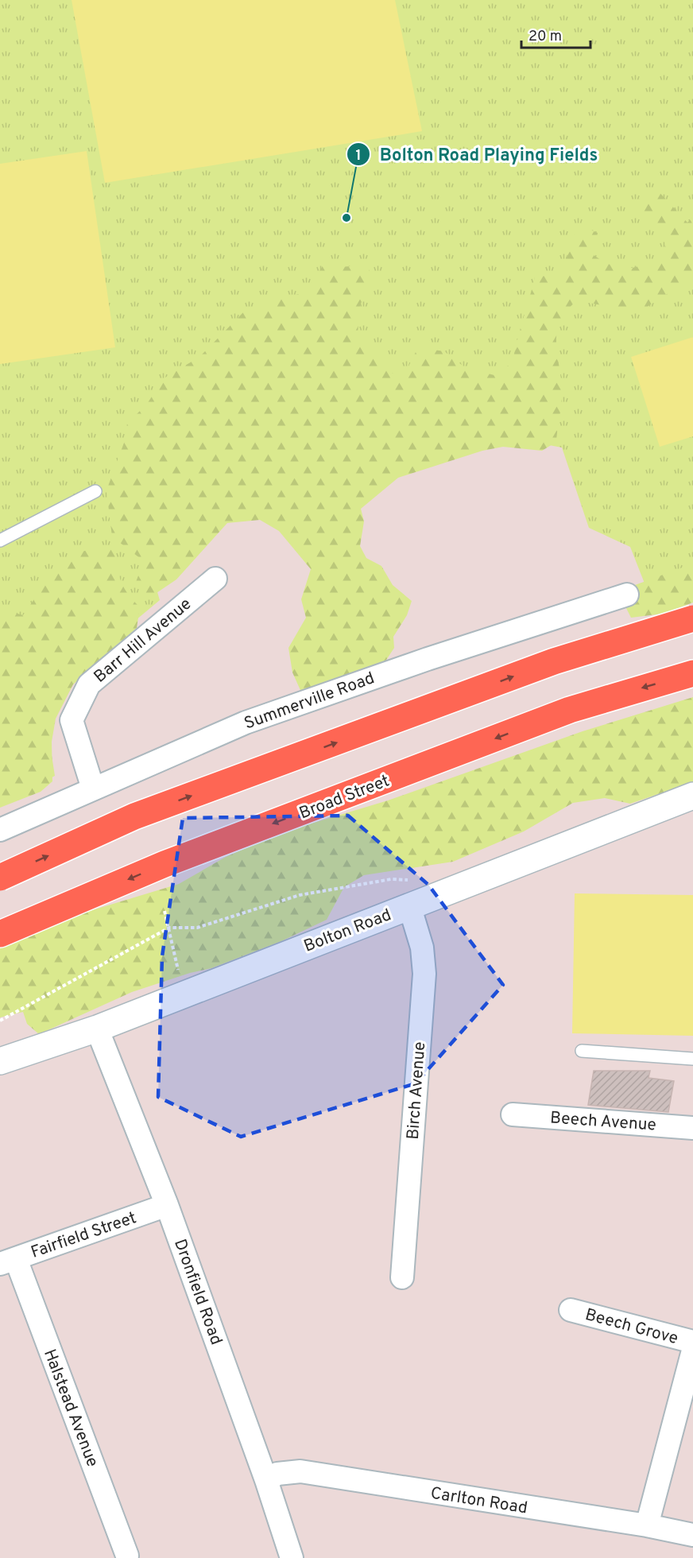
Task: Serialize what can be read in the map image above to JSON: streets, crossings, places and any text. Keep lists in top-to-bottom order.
{
  "streets": {
    "highway": ["Broad Street"],
    "street": [
      "Barr Hill Avenue",
      "Summerville Road",
      "Bolton Road",
      "Birch Avenue",
      "Beech Avenue",
      "Fairfield Street",
      "Dronfield Road",
      "Beech Grove",
      "Halstead Avenue",
      "Carlton Road"
    ]
  },
  "crossings": [
    ["Barr Hill Avenue", "Summerville Road"],
    ["Bolton Road", "Birch Avenue"],
    ["Bolton Road", "Dronfield Road"],
    ["Fairfield Street", "Dronfield Road"],
    ["Fairfield Street", "Halstead Avenue"],
    ["Dronfield Road", "Carlton Road"]
  ],
  "places": ["Bolton Road Playing Fields"],
  "scale_bar": "20 m"
}
